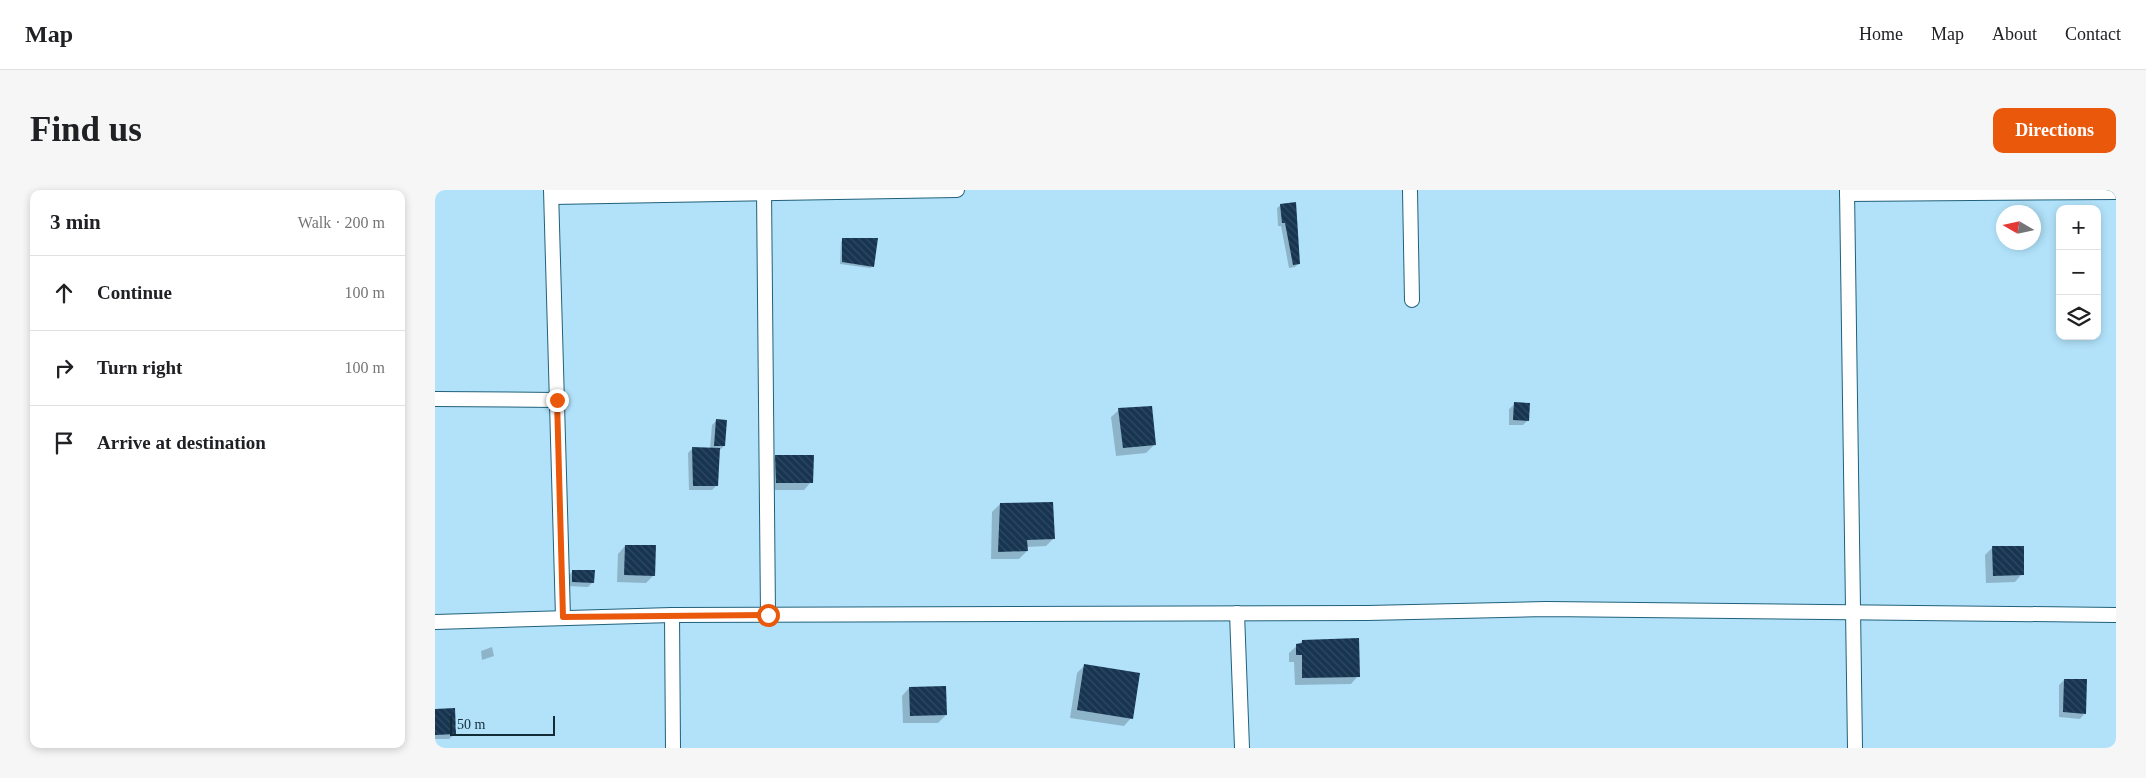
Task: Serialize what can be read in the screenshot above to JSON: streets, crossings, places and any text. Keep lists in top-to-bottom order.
{
  "scale_bar": "50 m",
  "north": "left",
  "page": {
    "header": "Map",
    "nav": [
      "Home",
      "Map",
      "About",
      "Contact"
    ],
    "buttons": "Directions",
    "title": "Find us",
    "heading": ["3 min", "Walk · 200 m"],
    "map_buttons": ["+", "−"],
    "list": [
      ["Continue", "100 m"],
      ["Turn right", "100 m"],
      "Arrive at destination"
    ],
    "scale": "50 m"
  }
}
